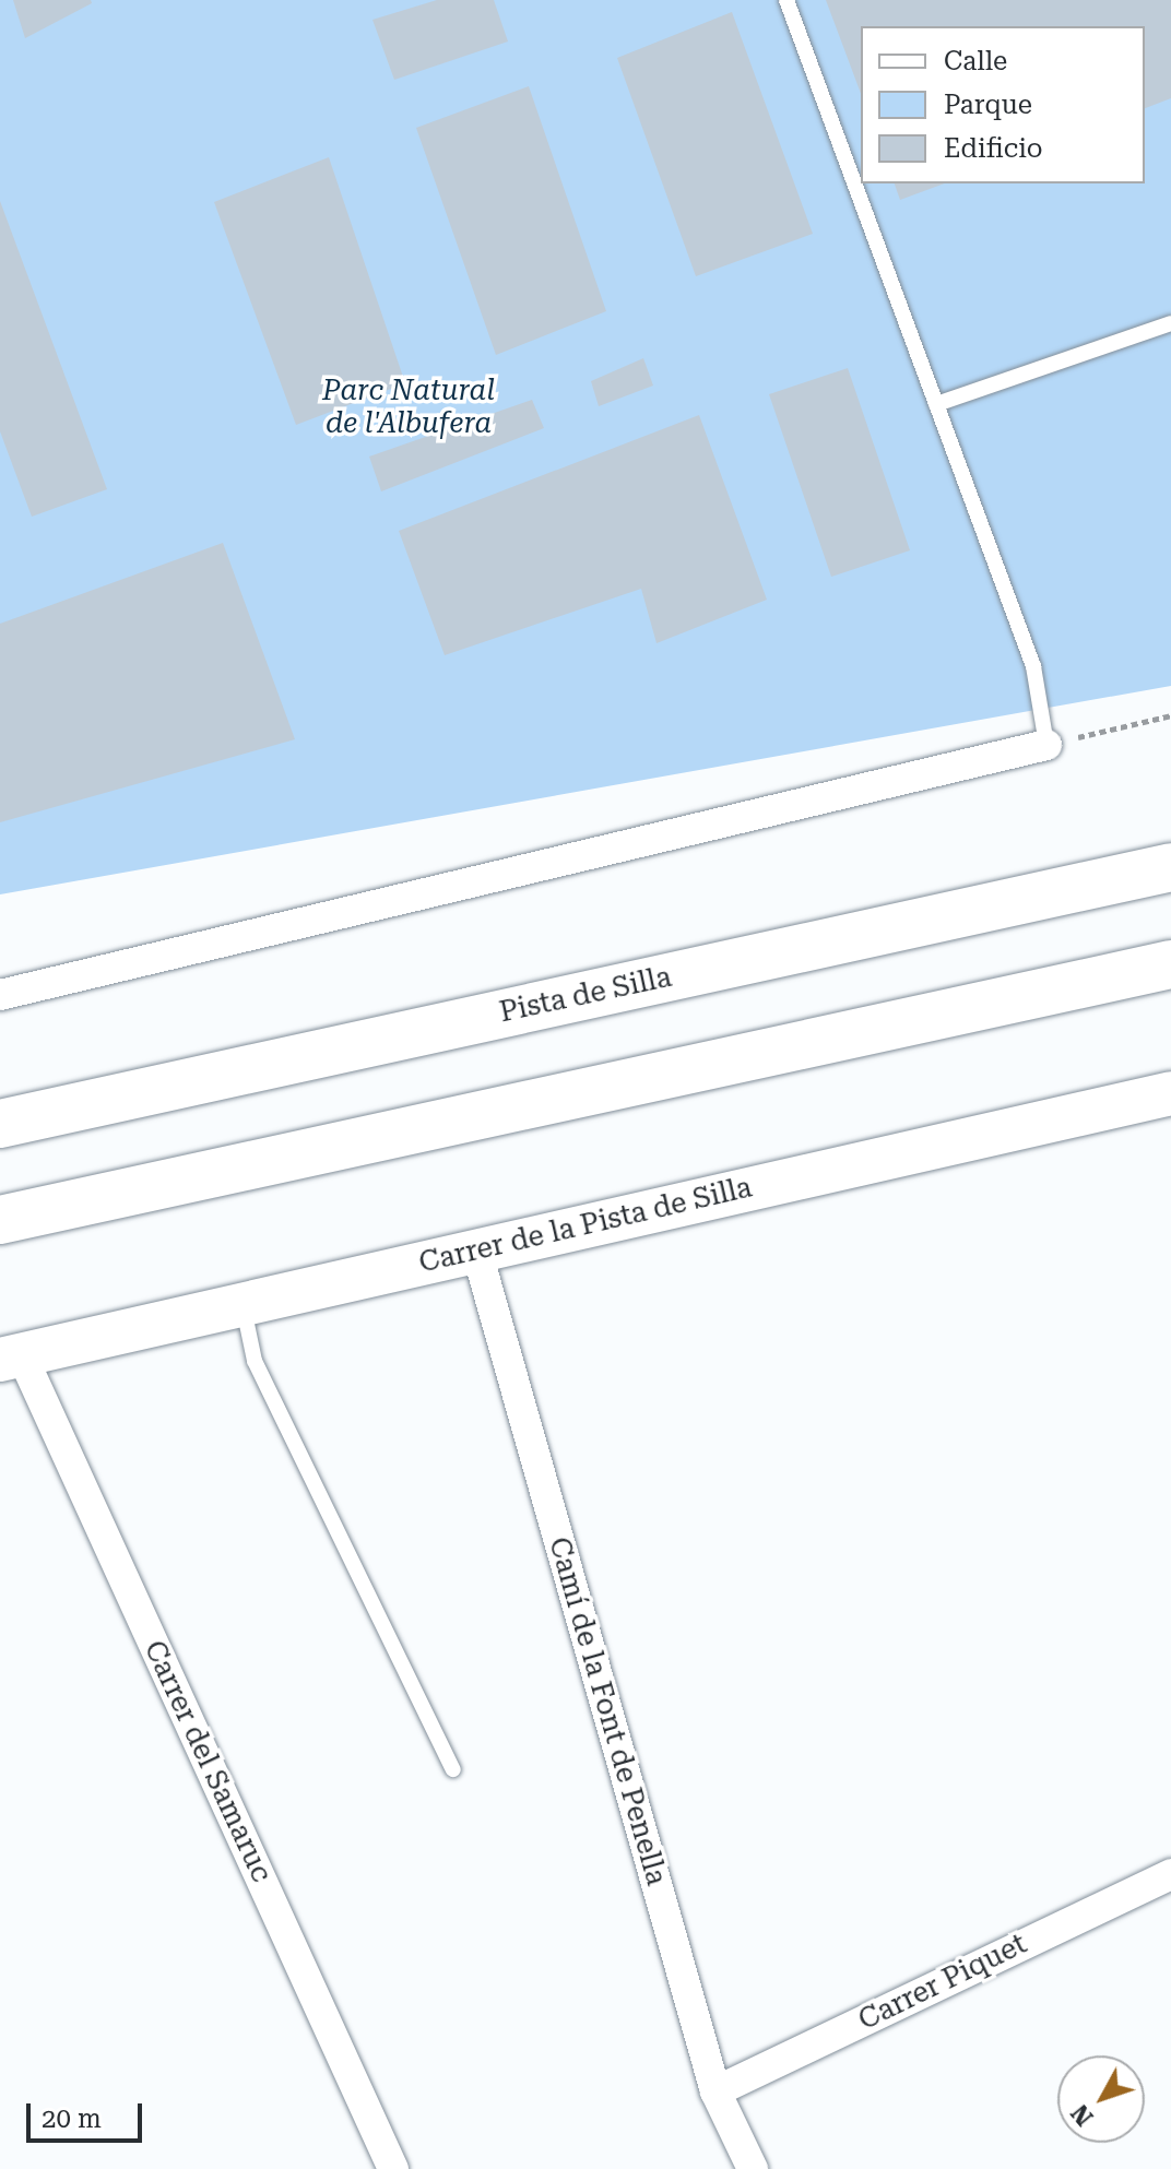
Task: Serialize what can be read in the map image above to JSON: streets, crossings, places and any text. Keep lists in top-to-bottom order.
{
  "streets": {
    "highway": ["Pista de Silla"],
    "street": [
      "Carrer de la Pista de Silla",
      "Camí de la Font de Penella",
      "Carrer del Samaruc",
      "Carrer Piquet"
    ]
  },
  "crossings": [
    ["Carrer de la Pista de Silla", "Camí de la Font de Penella"],
    ["Carrer de la Pista de Silla", "Carrer del Samaruc"],
    ["Camí de la Font de Penella", "Carrer Piquet"]
  ],
  "parks": ["Parc Natural de l'Albufera"],
  "legend": ["Calle", "Parque", "Edificio"],
  "scale_bar": "20 m",
  "north": "bottom left"
}
